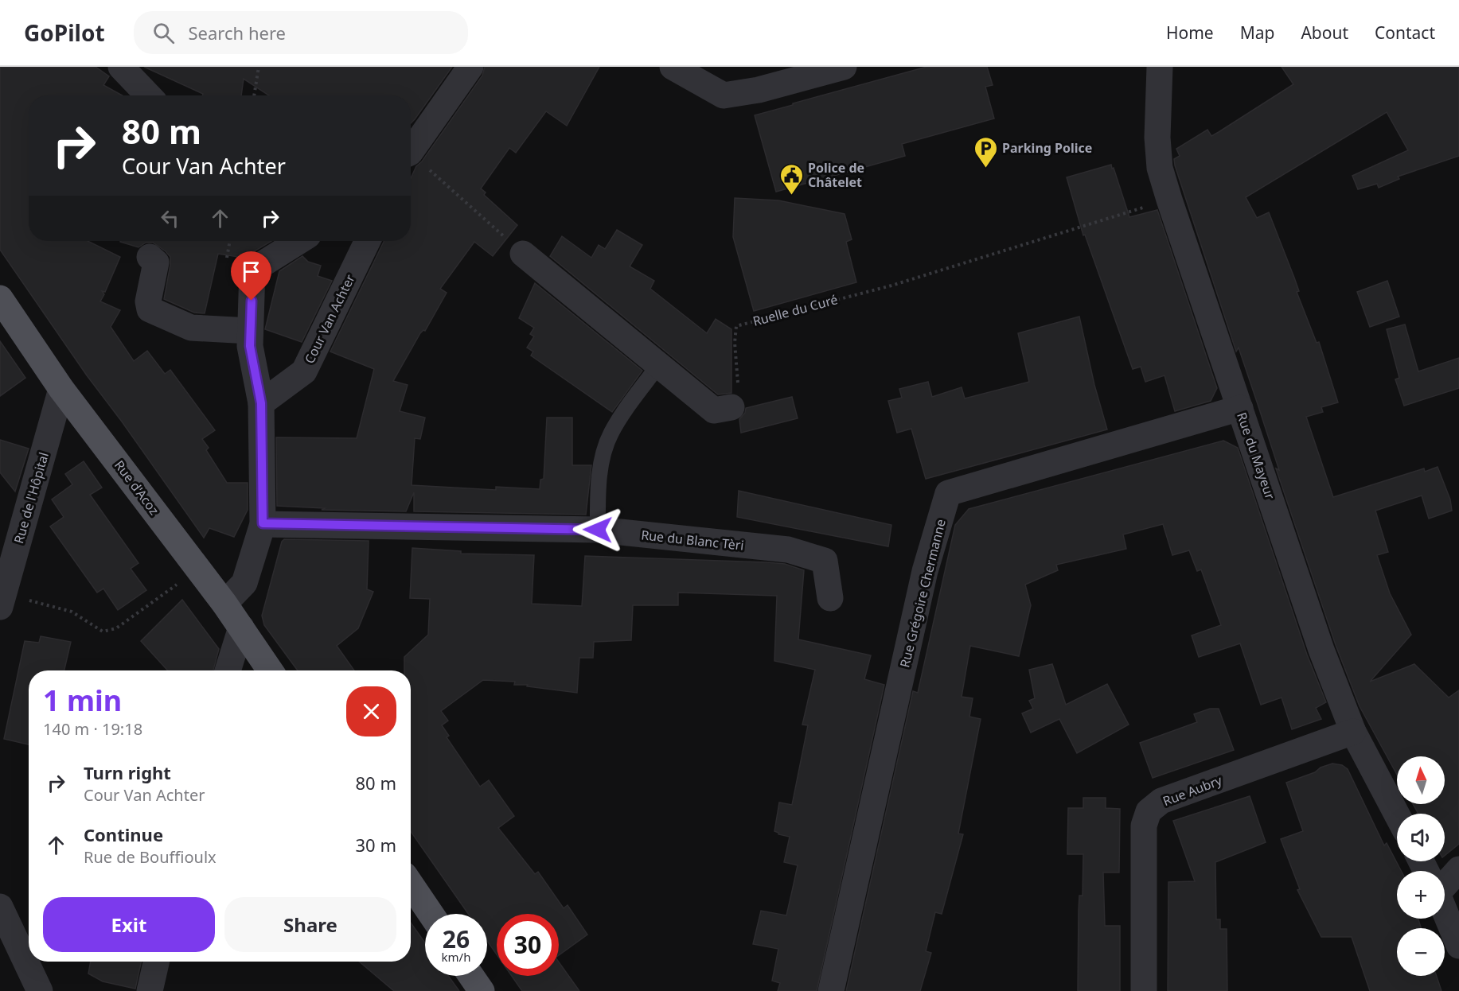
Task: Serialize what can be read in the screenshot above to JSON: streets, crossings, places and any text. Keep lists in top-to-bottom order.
{
  "streets": {
    "main road": ["Rue d'Acoz"],
    "street": [
      "Cour Van Achter",
      "Rue du Mayeur",
      "Rue de l'Hôpital",
      "Rue du Blanc Tèri",
      "Rue Grégoire Chermanne",
      "Rue Aubry"
    ],
    "path": ["Ruelle du Curé"]
  },
  "crossings": [
    ["Ruelle du Curé", "Rue du Mayeur"],
    ["Rue du Mayeur", "Rue Grégoire Chermanne"],
    ["Rue du Mayeur", "Rue Aubry"],
    ["Rue d'Acoz", "Rue de l'Hôpital"]
  ],
  "places": {
    "parking": ["Parking Police"],
    "public building": ["Police de Châtelet"]
  },
  "north": "top",
  "page": {
    "header": "GoPilot",
    "search": "Search here",
    "nav": [
      "Home",
      "Map",
      "About",
      "Contact"
    ],
    "turn": ["80 m", "Cour Van Achter"],
    "heading": ["1 min", "140 m · 19:18"],
    "list": [
      {
        "name": "Turn right",
        "note": "Cour Van Achter",
        "value": "80 m"
      },
      {
        "name": "Continue",
        "note": "Rue de Bouffioulx",
        "value": "30 m"
      }
    ],
    "map_buttons": ["+", "−"],
    "buttons": ["Exit", "Share"],
    "speed": "26 km/h",
    "limit": "30"
  }
}
